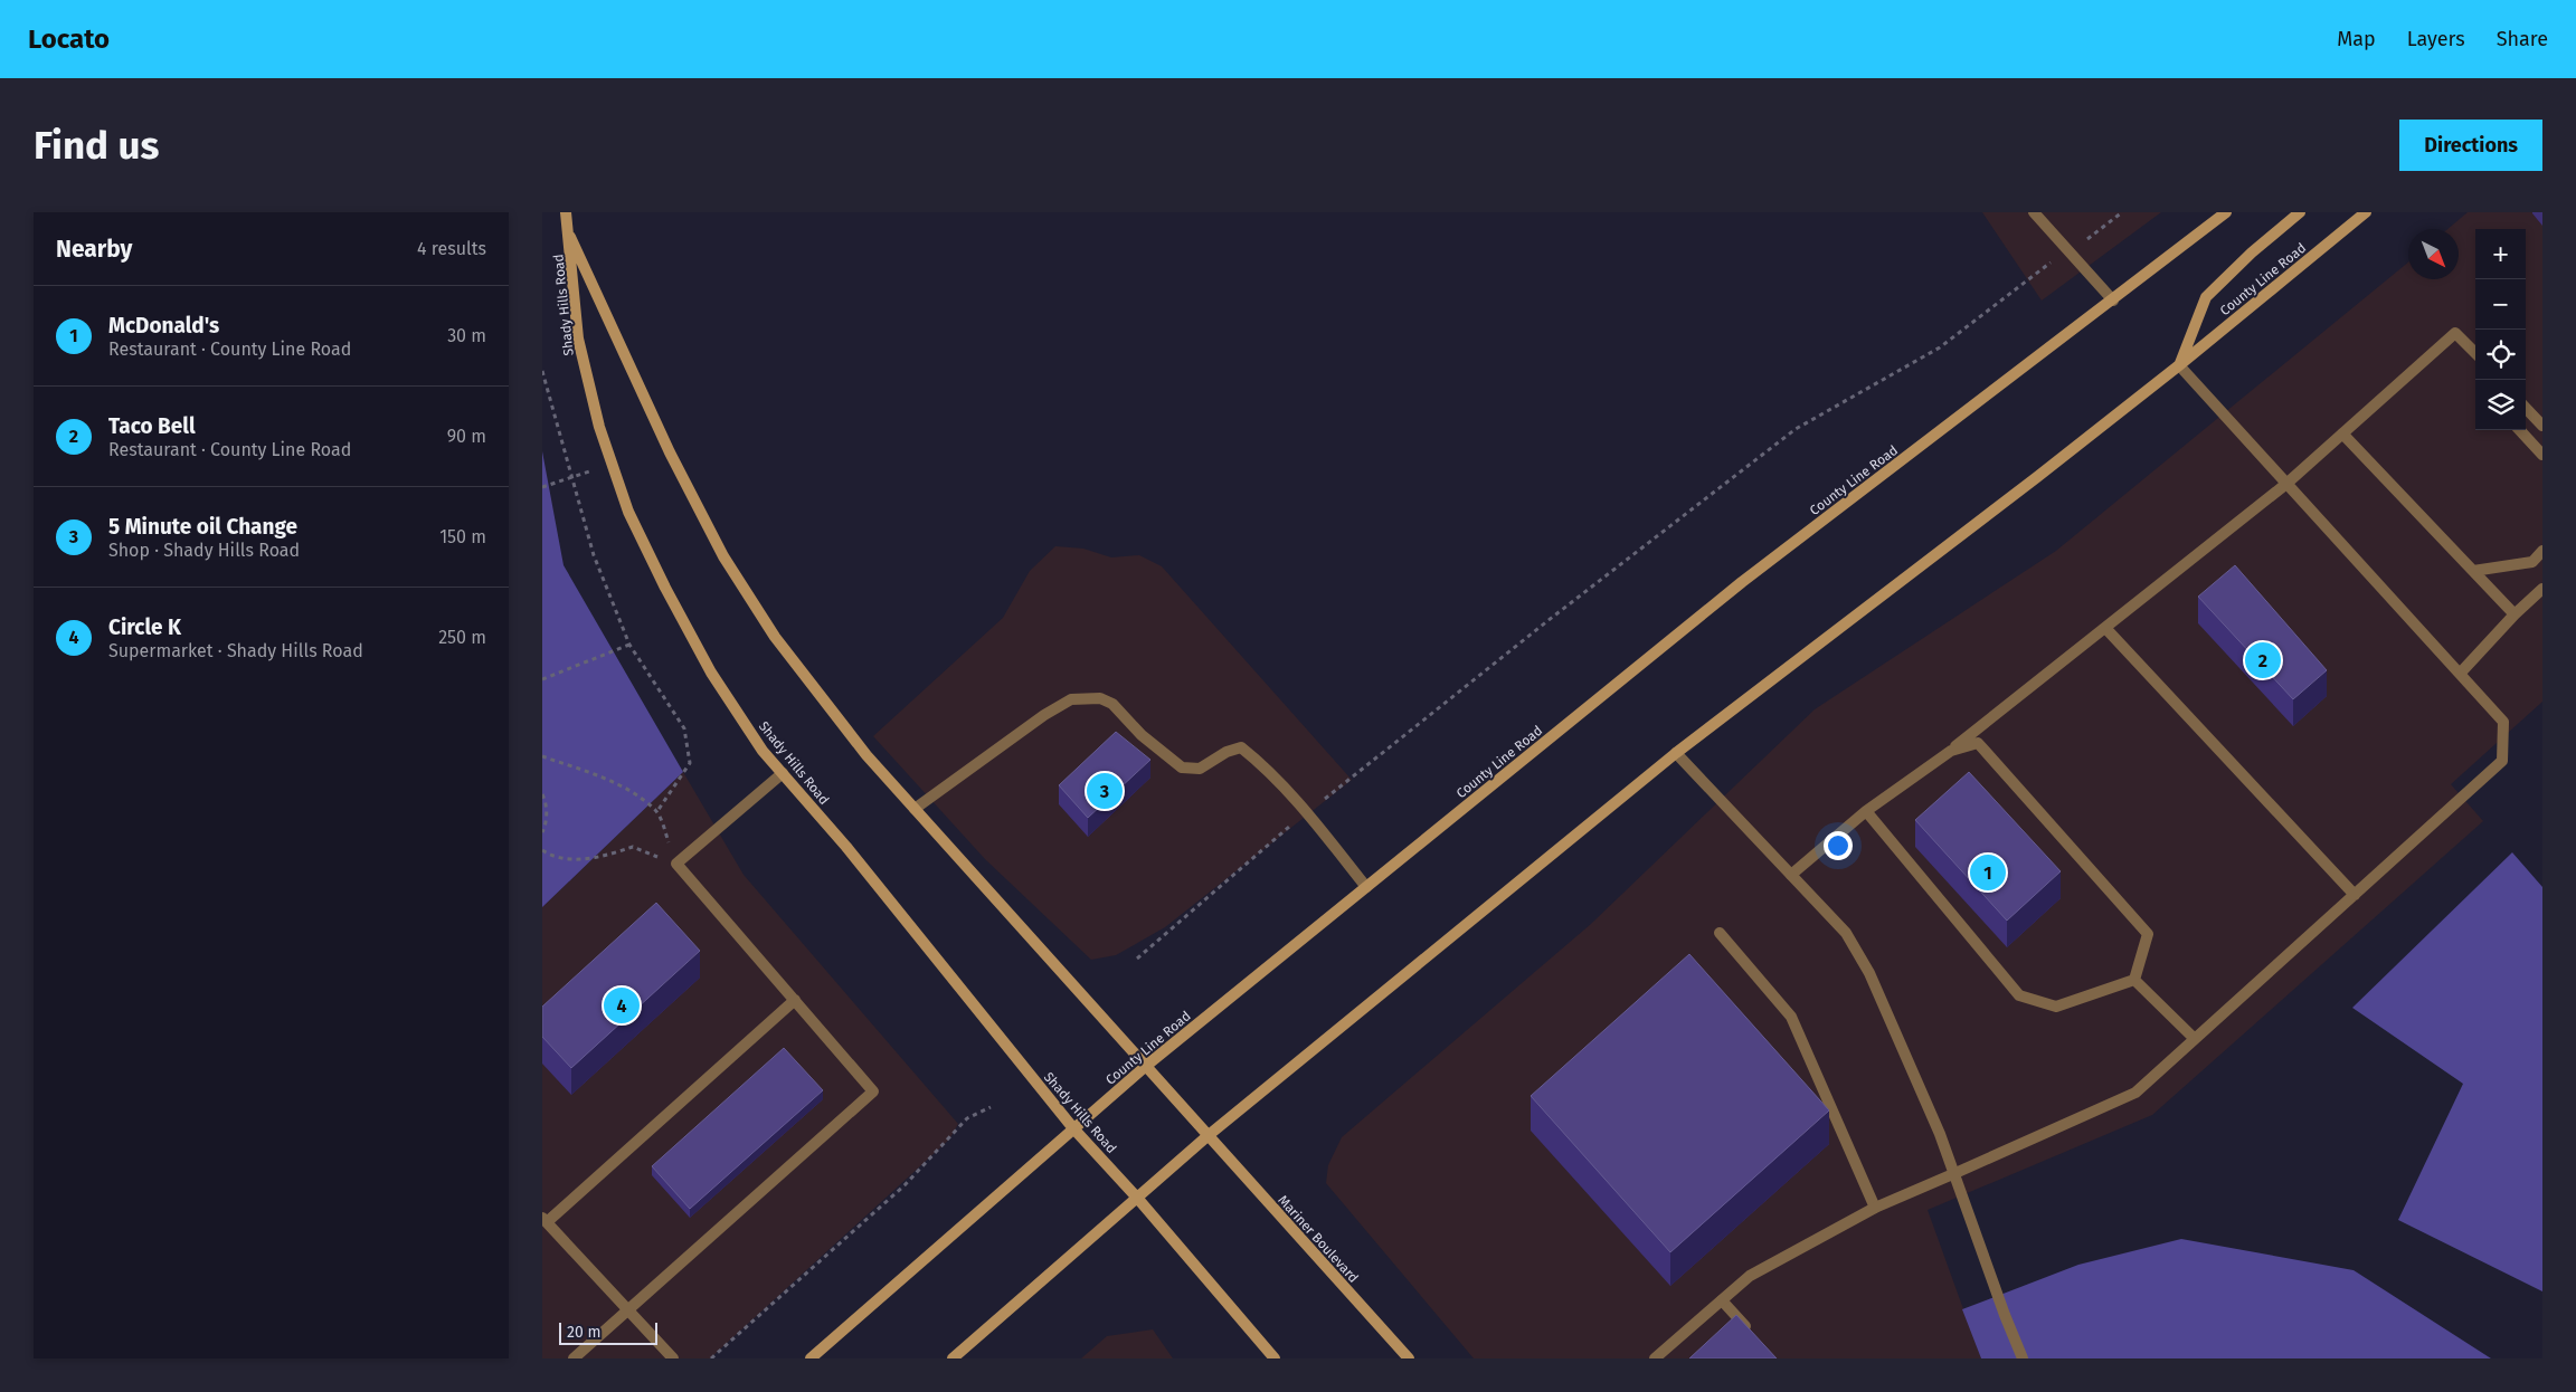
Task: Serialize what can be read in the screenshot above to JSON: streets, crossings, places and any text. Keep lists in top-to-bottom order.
{
  "streets": {
    "main road": ["County Line Road", "Shady Hills Road", "Mariner Boulevard"]
  },
  "crossings": [
    ["County Line Road", "Shady Hills Road"],
    ["County Line Road", "Mariner Boulevard"],
    ["Shady Hills Road", "Mariner Boulevard"]
  ],
  "scale_bar": "20 m",
  "north": "bottom right",
  "page": {
    "header": "Locato",
    "nav": ["Map", "Layers", "Share"],
    "buttons": "Directions",
    "title": "Find us",
    "heading": ["Nearby", "4 results"],
    "map_buttons": ["+", "−"],
    "list": [
      {
        "mark": "1",
        "name": "McDonald's",
        "note": "Restaurant · County Line Road",
        "value": "30 m"
      },
      {
        "mark": "2",
        "name": "Taco Bell",
        "note": "Restaurant · County Line Road",
        "value": "90 m"
      },
      {
        "mark": "3",
        "name": "5 Minute oil Change",
        "note": "Shop · Shady Hills Road",
        "value": "150 m"
      },
      {
        "mark": "4",
        "name": "Circle K",
        "note": "Supermarket · Shady Hills Road",
        "value": "250 m"
      }
    ],
    "pins": [
      "2",
      "3",
      "1",
      "4"
    ],
    "scale": "20 m"
  }
}
